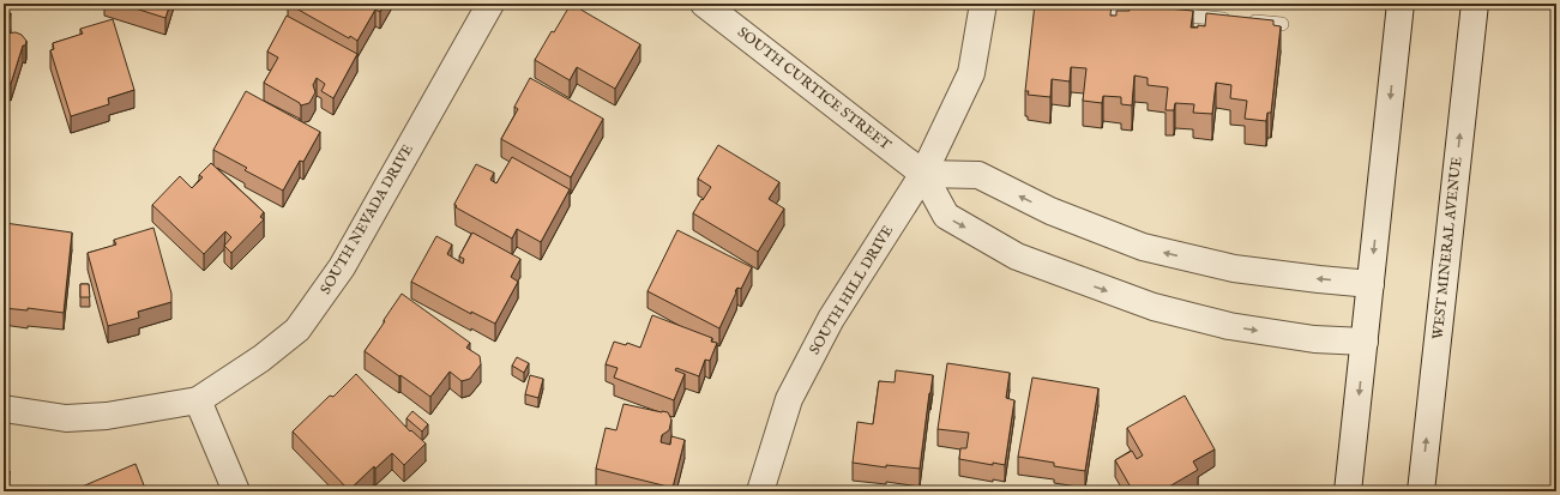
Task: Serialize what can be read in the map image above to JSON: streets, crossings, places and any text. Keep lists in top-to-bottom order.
{
  "streets": {
    "street": [
      "SOUTH CURTICE STREET",
      "SOUTH NEVADA DRIVE",
      "WEST MINERAL AVENUE",
      "SOUTH HILL DRIVE"
    ]
  },
  "crossings": [
    ["SOUTH CURTICE STREET", "SOUTH HILL DRIVE"]
  ]
}
